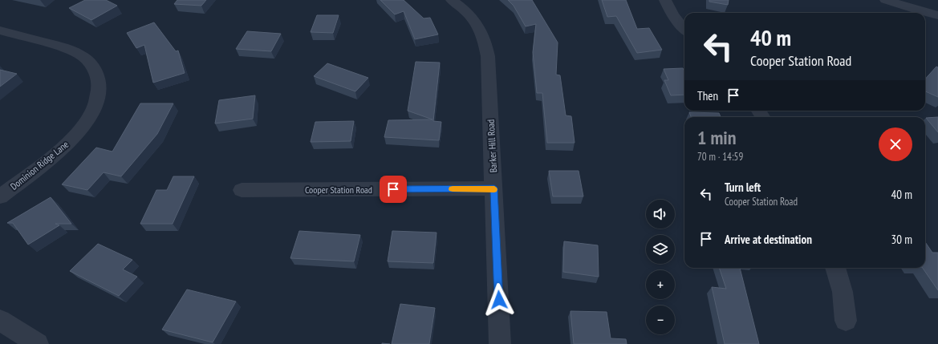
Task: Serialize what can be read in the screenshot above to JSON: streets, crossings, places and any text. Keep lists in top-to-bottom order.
{
  "streets": {
    "street": ["Barker Hill Road", "Dominion Ridge Lane", "Cooper Station Road"]
  },
  "crossings": [
    ["Barker Hill Road", "Cooper Station Road"]
  ],
  "page": {
    "turn": ["40 m", "Cooper Station Road"],
    "then": "Then",
    "heading": ["1 min", "70 m · 14:59"],
    "list": [
      {
        "name": "Turn left",
        "note": "Cooper Station Road",
        "value": "40 m"
      },
      {
        "name": "Arrive at destination",
        "value": "30 m"
      }
    ],
    "map_buttons": ["+", "−"]
  }
}
